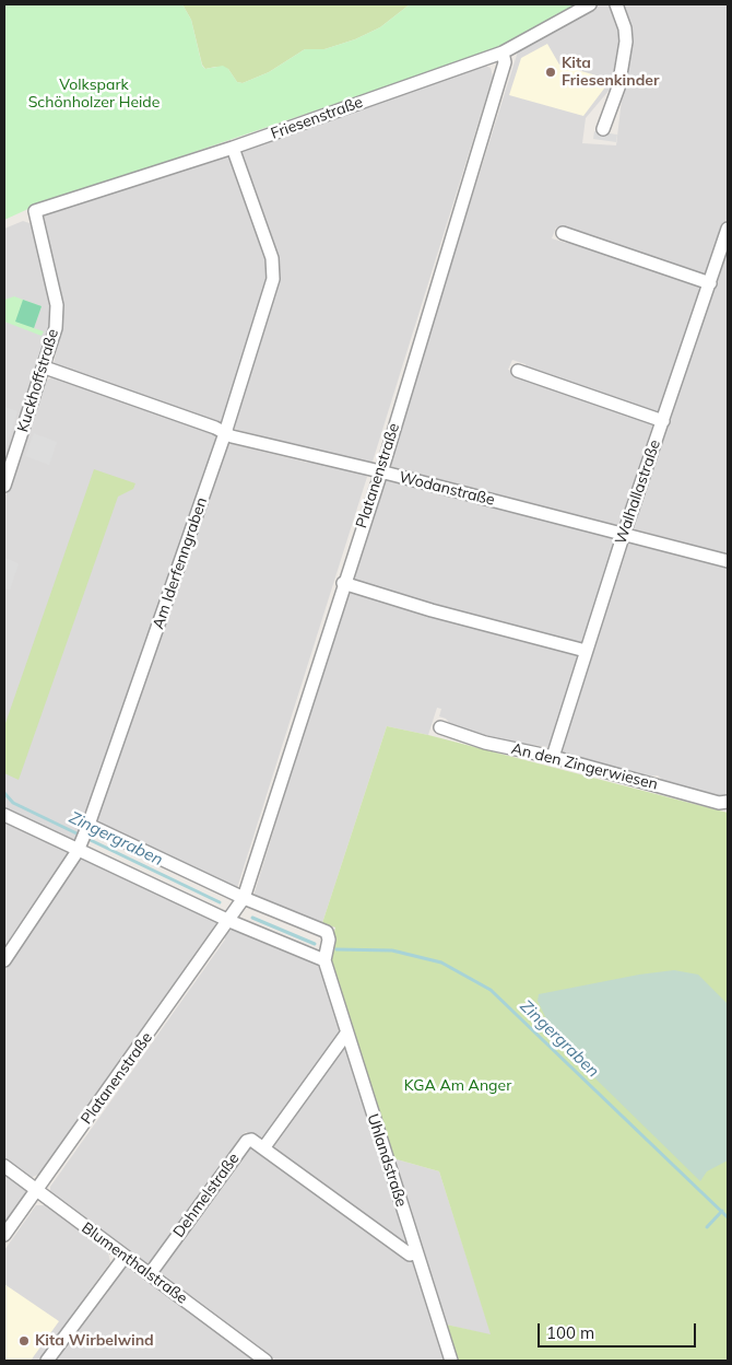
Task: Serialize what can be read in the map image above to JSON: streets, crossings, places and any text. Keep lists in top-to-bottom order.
{
  "streets": {
    "street": [
      "Friesenstraße",
      "Kuckhoffstraße",
      "Platanenstraße",
      "Wodanstraße",
      "Walhallastraße",
      "Am Iderfenngraben",
      "An den Zingerwiesen",
      "Uhlandstraße",
      "Dehmelstraße",
      "Blumenthalstraße"
    ]
  },
  "crossings": [
    ["Friesenstraße", "Kuckhoffstraße"],
    ["Friesenstraße", "Platanenstraße"],
    ["Friesenstraße", "Am Iderfenngraben"],
    ["Kuckhoffstraße", "Wodanstraße"],
    ["Platanenstraße", "Wodanstraße"],
    ["Platanenstraße", "Blumenthalstraße"],
    ["Wodanstraße", "Walhallastraße"],
    ["Wodanstraße", "Am Iderfenngraben"],
    ["Walhallastraße", "An den Zingerwiesen"],
    ["Dehmelstraße", "Blumenthalstraße"]
  ],
  "water": ["Zingergraben"],
  "parks": ["Volkspark Schönholzer Heide", "KGA Am Anger"],
  "places": ["Kita Friesenkinder", "Kita Wirbelwind"],
  "scale_bar": "100 m"
}
